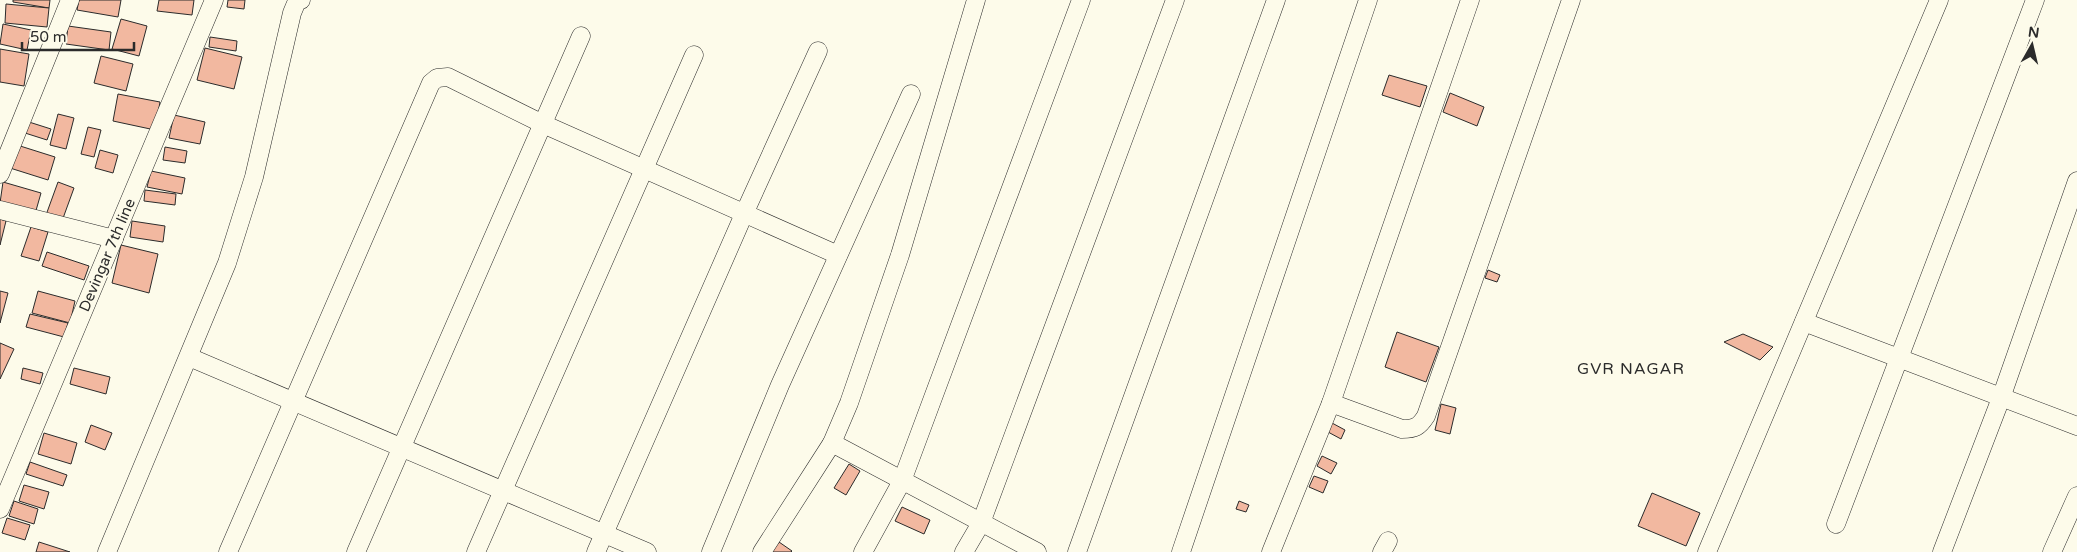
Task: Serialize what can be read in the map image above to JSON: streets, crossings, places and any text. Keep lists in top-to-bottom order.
{
  "streets": {
    "street": ["Devingar 7th line"]
  },
  "districts": ["GVR NAGAR"],
  "scale_bar": "50 m",
  "north": "top"
}
